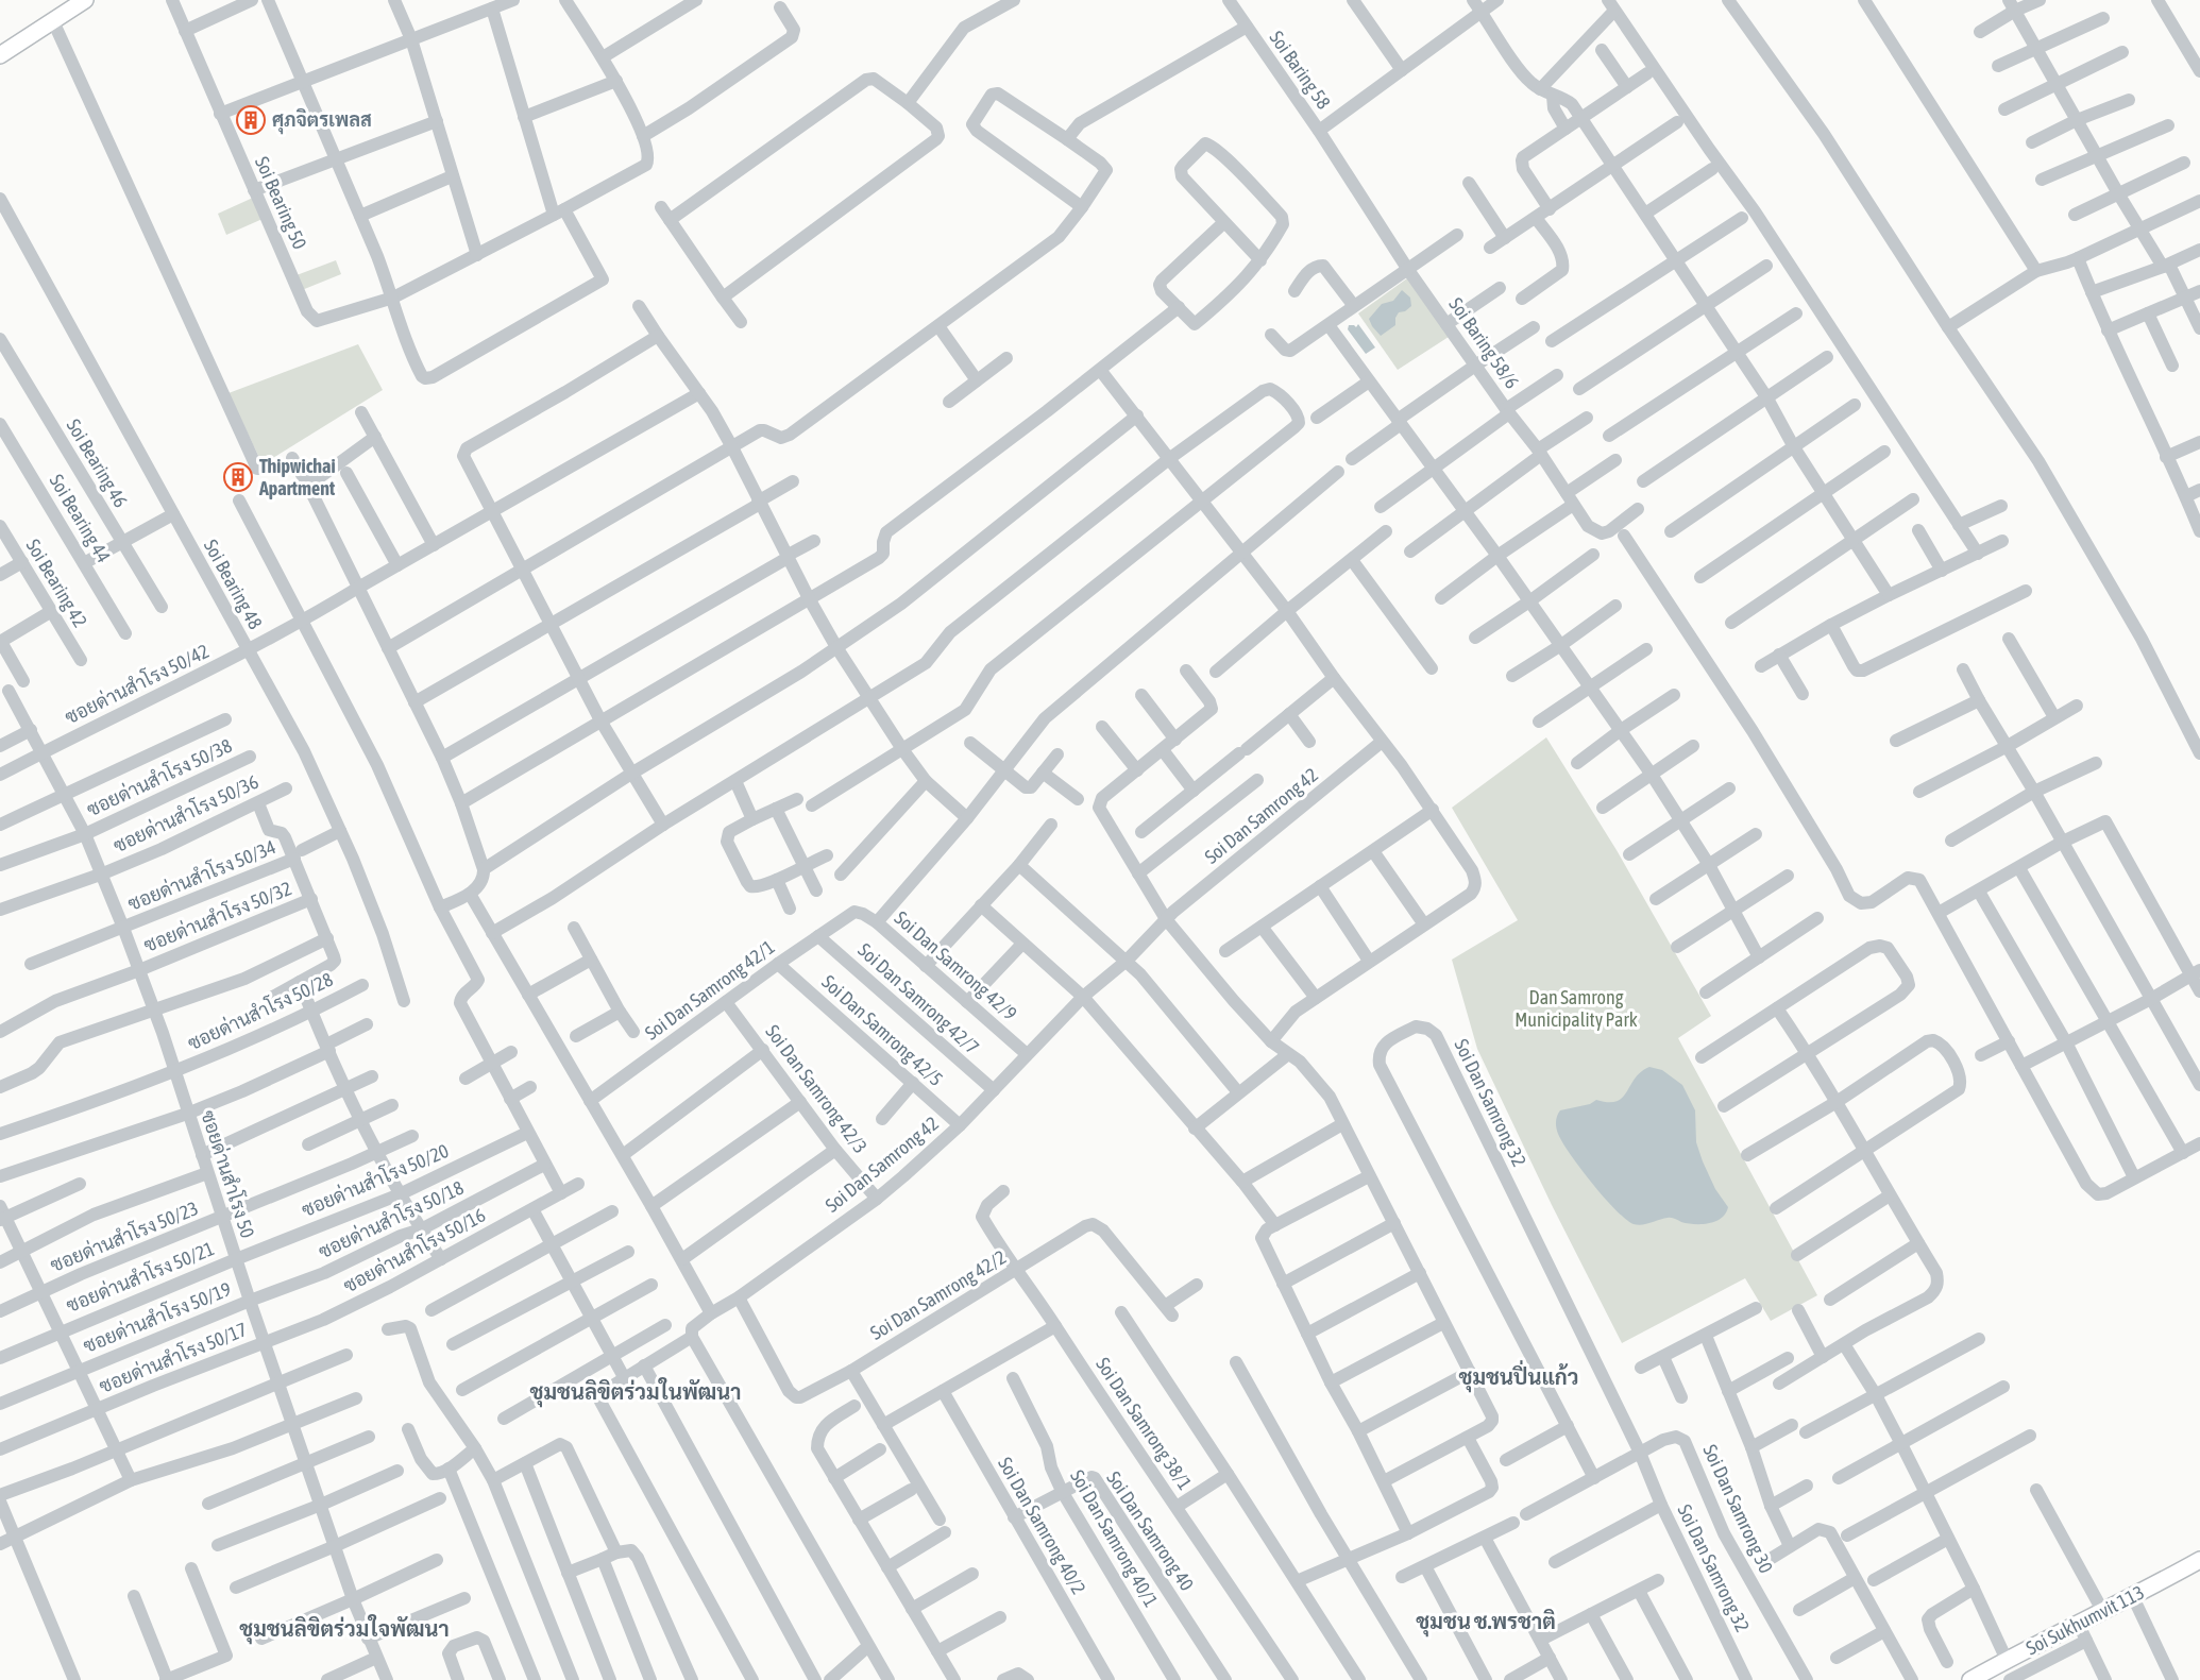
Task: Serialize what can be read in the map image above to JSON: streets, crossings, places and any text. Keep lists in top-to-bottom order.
{
  "streets": {
    "main road": ["Soi Sukhumvit 113"],
    "street": [
      "Soi Baring 58",
      "Soi Bearing 50",
      "Soi Baring 58/6",
      "Soi Bearing 46",
      "Soi Bearing 44",
      "Soi Bearing 42",
      "Soi Bearing 48",
      "ซอยด่านสำโรง 50/42",
      "ซอยด่านสำโรง 50/38",
      "ซอยด่านสำโรง 50/36",
      "Soi Dan Samrong 42",
      "ซอยด่านสำโรง 50/34",
      "ซอยด่านสำโรง 50/32",
      "Soi Dan Samrong 42/9",
      "Soi Dan Samrong 42/1",
      "Soi Dan Samrong 42/7",
      "ซอยด่านสำโรง 50/28",
      "Soi Dan Samrong 42/5",
      "Soi Dan Samrong 42/3",
      "Soi Dan Samrong 32",
      "ซอยด่านสำโรง 50",
      "ซอยด่านสำโรง 50/20",
      "ซอยด่านสำโรง 50/18",
      "ซอยด่านสำโรง 50/23",
      "ซอยด่านสำโรง 50/16",
      "ซอยด่านสำโรง 50/21",
      "Soi Dan Samrong 42/2",
      "ซอยด่านสำโรง 50/19",
      "ซอยด่านสำโรง 50/17",
      "Soi Dan Samrong 38/1",
      "Soi Dan Samrong 30",
      "Soi Dan Samrong 40/2",
      "Soi Dan Samrong 40",
      "Soi Dan Samrong 40/1"
    ]
  },
  "crossings": [
    ["Soi Baring 58", "Soi Baring 58/6"],
    ["Soi Bearing 48", "ซอยด่านสำโรง 50/42"],
    ["Soi Bearing 48", "ซอยด่านสำโรง 50/34"],
    ["ซอยด่านสำโรง 50/42", "ซอยด่านสำโรง 50"],
    ["ซอยด่านสำโรง 50/38", "ซอยด่านสำโรง 50"],
    ["ซอยด่านสำโรง 50/36", "ซอยด่านสำโรง 50"],
    ["Soi Dan Samrong 42", "Soi Dan Samrong 42/9"],
    ["Soi Dan Samrong 42", "Soi Dan Samrong 42/7"],
    ["Soi Dan Samrong 42", "Soi Dan Samrong 42/5"],
    ["Soi Dan Samrong 42", "Soi Dan Samrong 42/3"],
    ["Soi Dan Samrong 42", "Soi Dan Samrong 42/2"],
    ["ซอยด่านสำโรง 50/34", "ซอยด่านสำโรง 50"],
    ["ซอยด่านสำโรง 50/32", "ซอยด่านสำโรง 50"],
    ["Soi Dan Samrong 42/9", "Soi Dan Samrong 42/1"],
    ["Soi Dan Samrong 42/1", "Soi Dan Samrong 42/7"],
    ["Soi Dan Samrong 42/1", "Soi Dan Samrong 42/5"],
    ["Soi Dan Samrong 42/1", "Soi Dan Samrong 42/3"],
    ["ซอยด่านสำโรง 50/28", "ซอยด่านสำโรง 50"],
    ["Soi Dan Samrong 32", "Soi Dan Samrong 30"],
    ["ซอยด่านสำโรง 50", "ซอยด่านสำโรง 50/20"],
    ["ซอยด่านสำโรง 50", "ซอยด่านสำโรง 50/18"],
    ["ซอยด่านสำโรง 50", "ซอยด่านสำโรง 50/23"],
    ["ซอยด่านสำโรง 50", "ซอยด่านสำโรง 50/16"],
    ["ซอยด่านสำโรง 50", "ซอยด่านสำโรง 50/21"],
    ["ซอยด่านสำโรง 50", "ซอยด่านสำโรง 50/19"],
    ["ซอยด่านสำโรง 50", "ซอยด่านสำโรง 50/17"],
    ["ซอยด่านสำโรง 50/20", "ซอยด่านสำโรง 50/21"],
    ["ซอยด่านสำโรง 50/18", "ซอยด่านสำโรง 50/19"],
    ["ซอยด่านสำโรง 50/16", "ซอยด่านสำโรง 50/17"],
    ["Soi Dan Samrong 42/2", "Soi Dan Samrong 38/1"],
    ["Soi Dan Samrong 40/2", "Soi Dan Samrong 40"],
    ["Soi Dan Samrong 40", "Soi Dan Samrong 40/1"]
  ],
  "districts": [
    "ชุมชนปิ่นแก้ว",
    "ชุมชนลิขิตร่วมในพัฒนา",
    "ชุมชน ช.พรชาติ",
    "ชุมชนลิขิตร่วมใจพัฒนา"
  ],
  "parks": ["Dan Samrong Municipality Park"],
  "places": {
    "building": ["ศุภจิตรเพลส", "Thipwichai Apartment"]
  }
}
